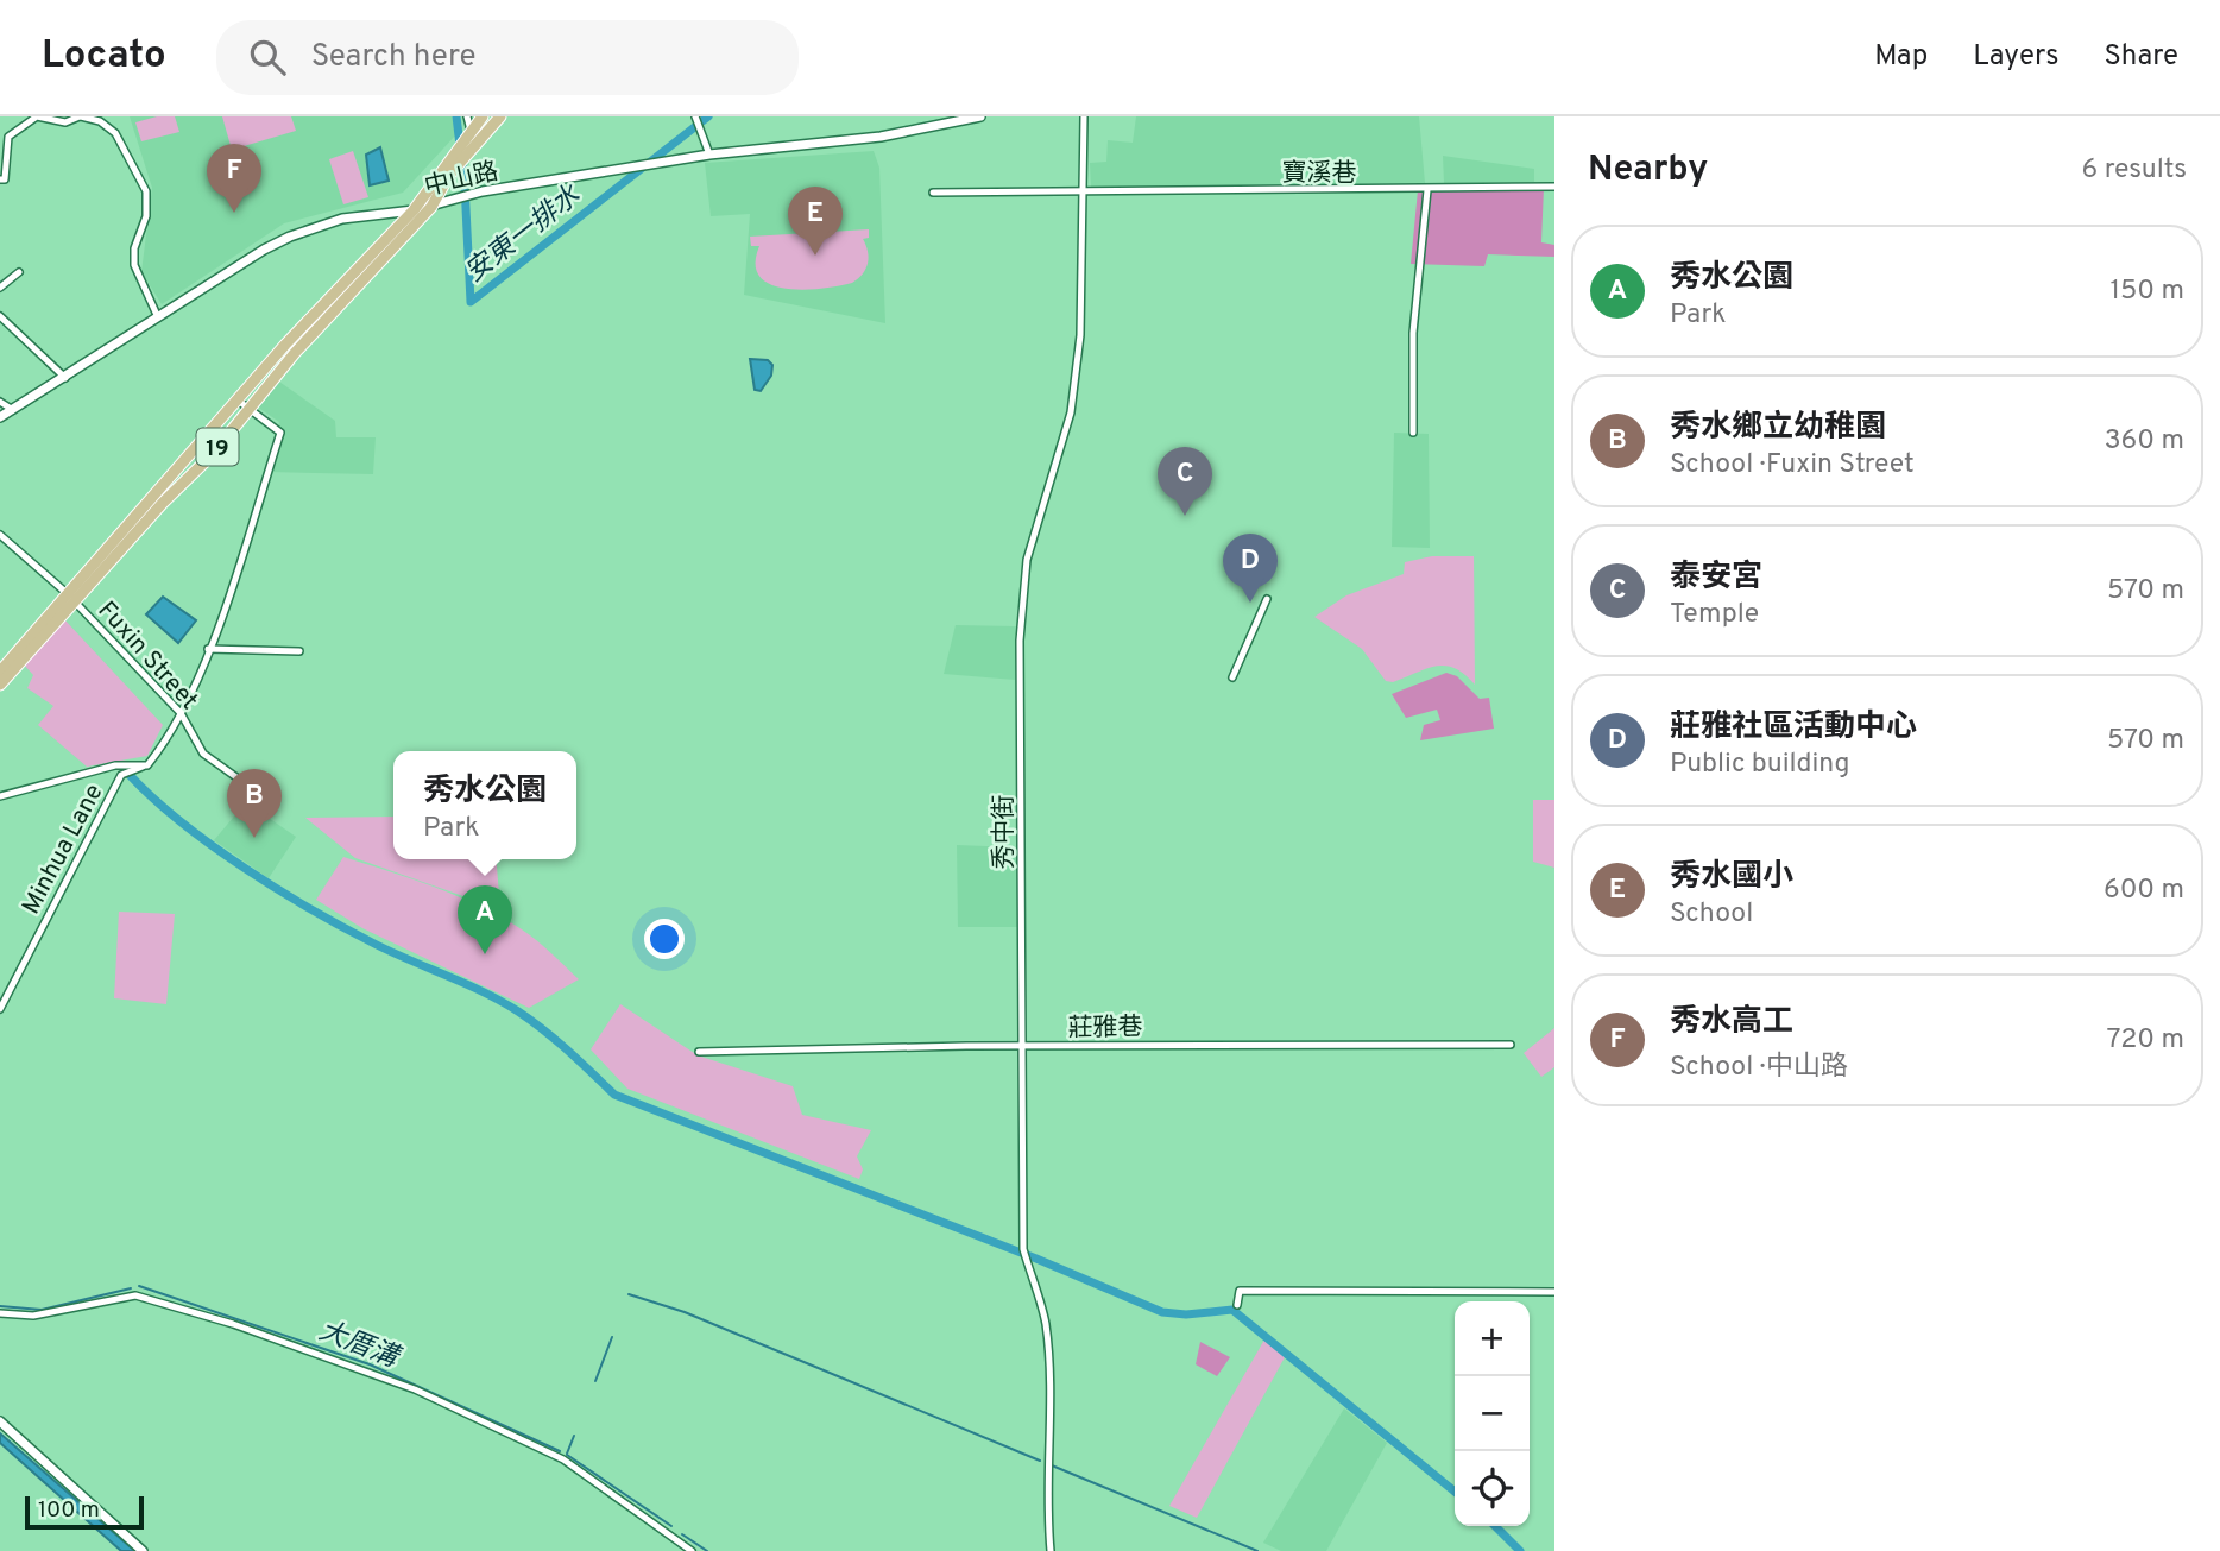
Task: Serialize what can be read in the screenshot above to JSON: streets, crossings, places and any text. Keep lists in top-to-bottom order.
{
  "streets": {
    "main road": ["19"],
    "street": [
      "寶溪巷",
      "中山路",
      "Fuxin Street",
      "秀中街",
      "Minhua Lane",
      "莊雅巷"
    ]
  },
  "crossings": [
    ["寶溪巷", "秀中街"],
    ["中山路", "19"],
    ["19", "Fuxin Street"],
    ["秀中街", "莊雅巷"]
  ],
  "water": ["安東一排水", "大厝溝"],
  "scale_bar": "100 m",
  "page": {
    "header": "Locato",
    "search": "Search here",
    "nav": ["Map", "Layers", "Share"],
    "heading": ["Nearby", "6 results"],
    "pins": [
      "F",
      "E",
      "C",
      "D",
      "B",
      "A"
    ],
    "list": [
      {
        "mark": "A",
        "name": "秀水公園",
        "note": "Park",
        "value": "150 m"
      },
      {
        "mark": "B",
        "name": "秀水鄉立幼稚園",
        "note": "School · Fuxin Street",
        "value": "360 m"
      },
      {
        "mark": "C",
        "name": "泰安宮",
        "note": "Temple",
        "value": "570 m"
      },
      {
        "mark": "D",
        "name": "莊雅社區活動中心",
        "note": "Public building",
        "value": "570 m"
      },
      {
        "mark": "E",
        "name": "秀水國小",
        "note": "School",
        "value": "600 m"
      },
      {
        "mark": "F",
        "name": "秀水高工",
        "note": "School · 中山路",
        "value": "720 m"
      }
    ],
    "popup": ["秀水公園", "Park"],
    "map_buttons": ["+", "−"],
    "scale": "100 m"
  }
}
